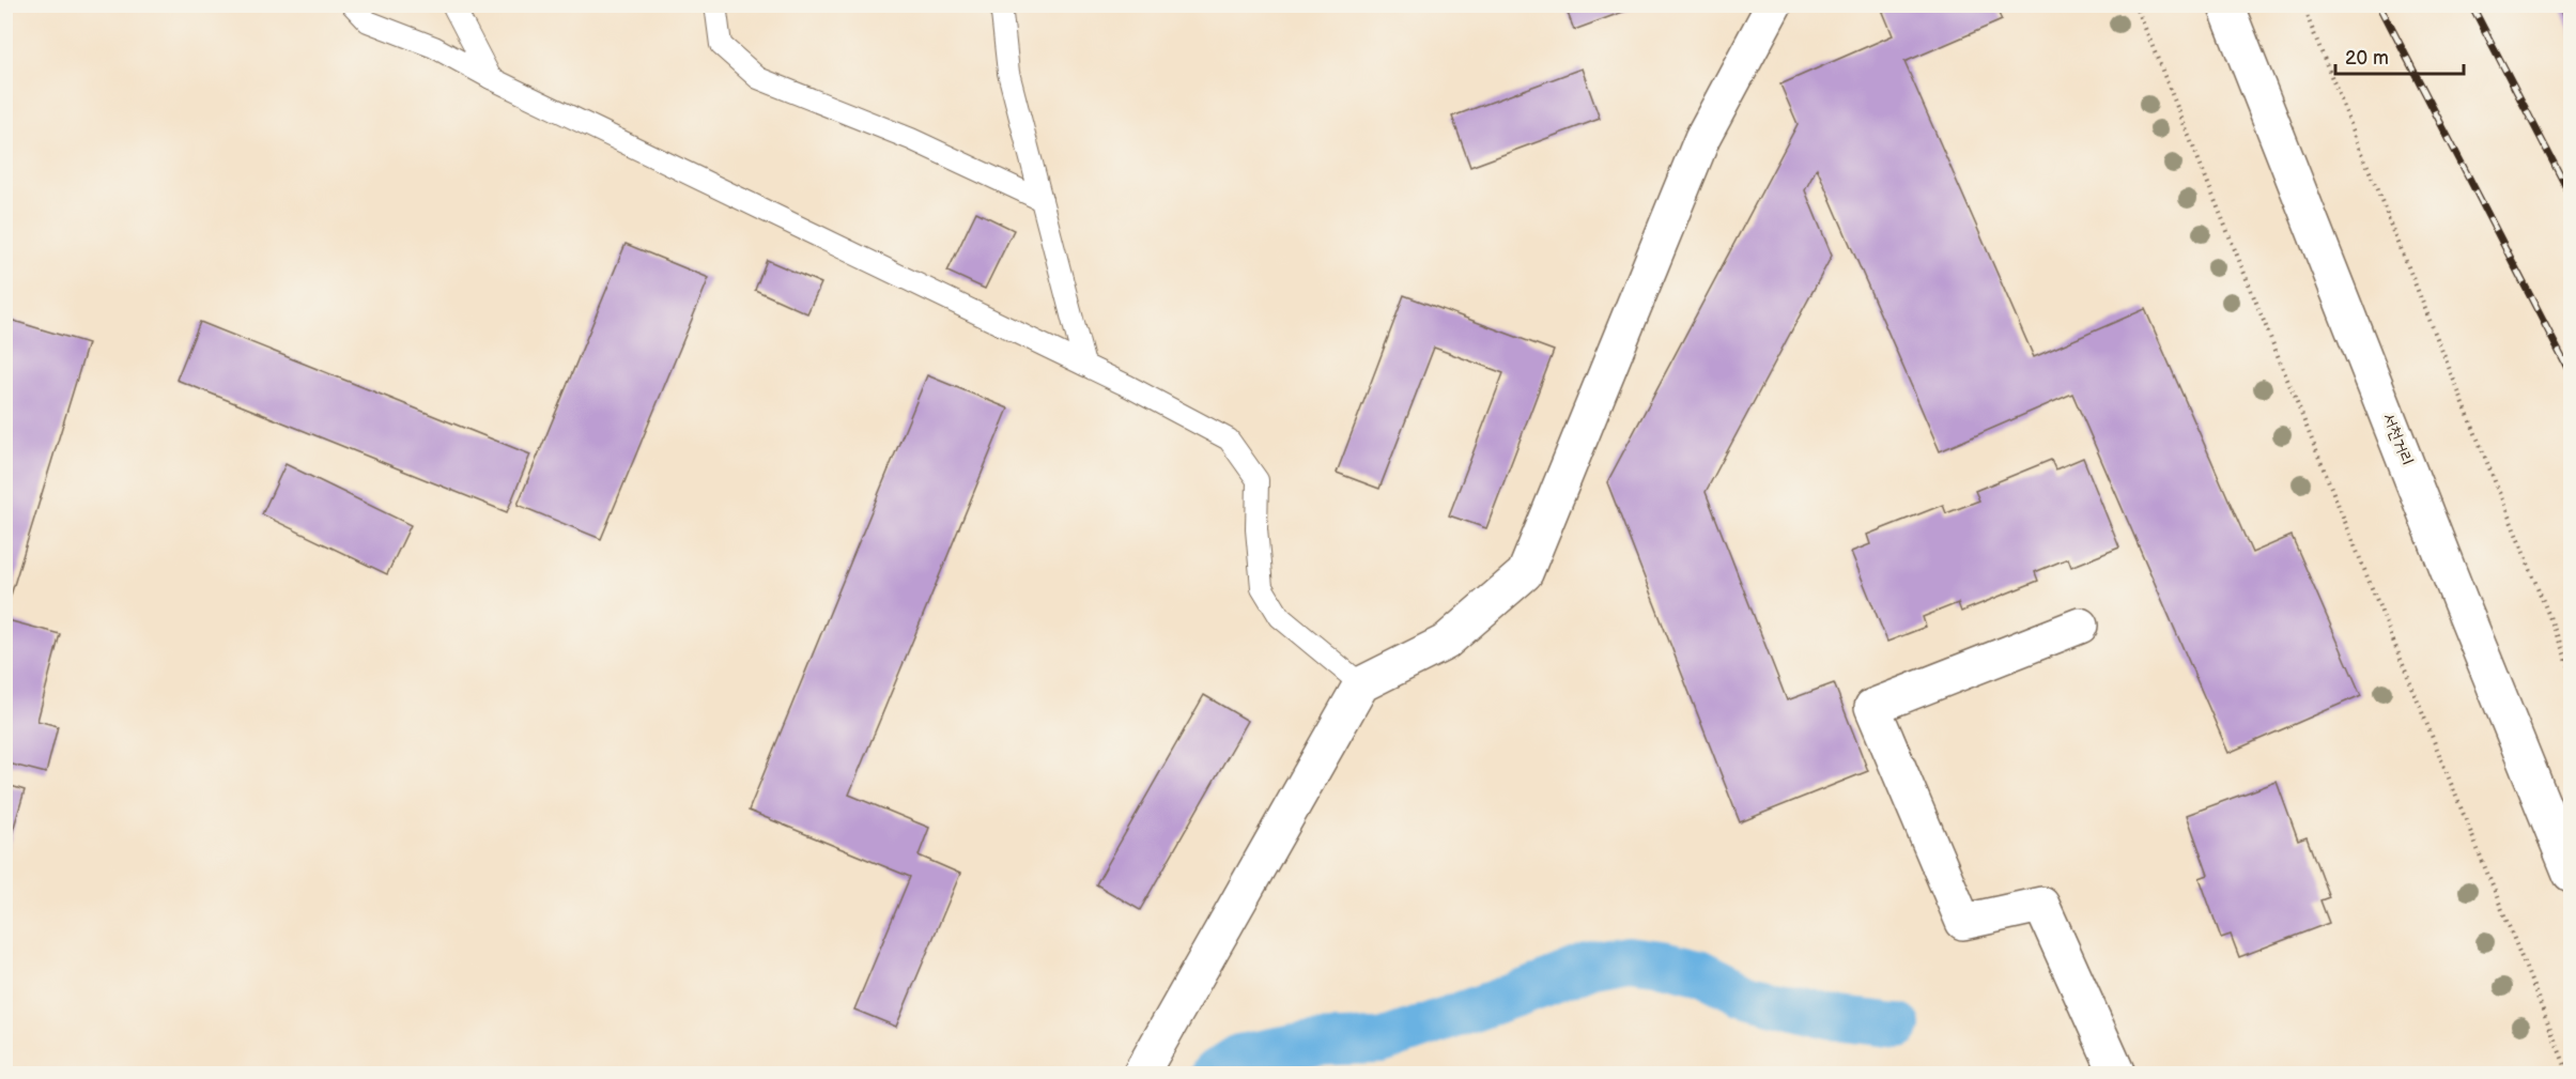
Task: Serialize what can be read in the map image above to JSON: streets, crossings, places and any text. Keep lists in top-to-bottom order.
{
  "streets": {
    "street": ["서천거리"]
  },
  "scale_bar": "20 m"
}
